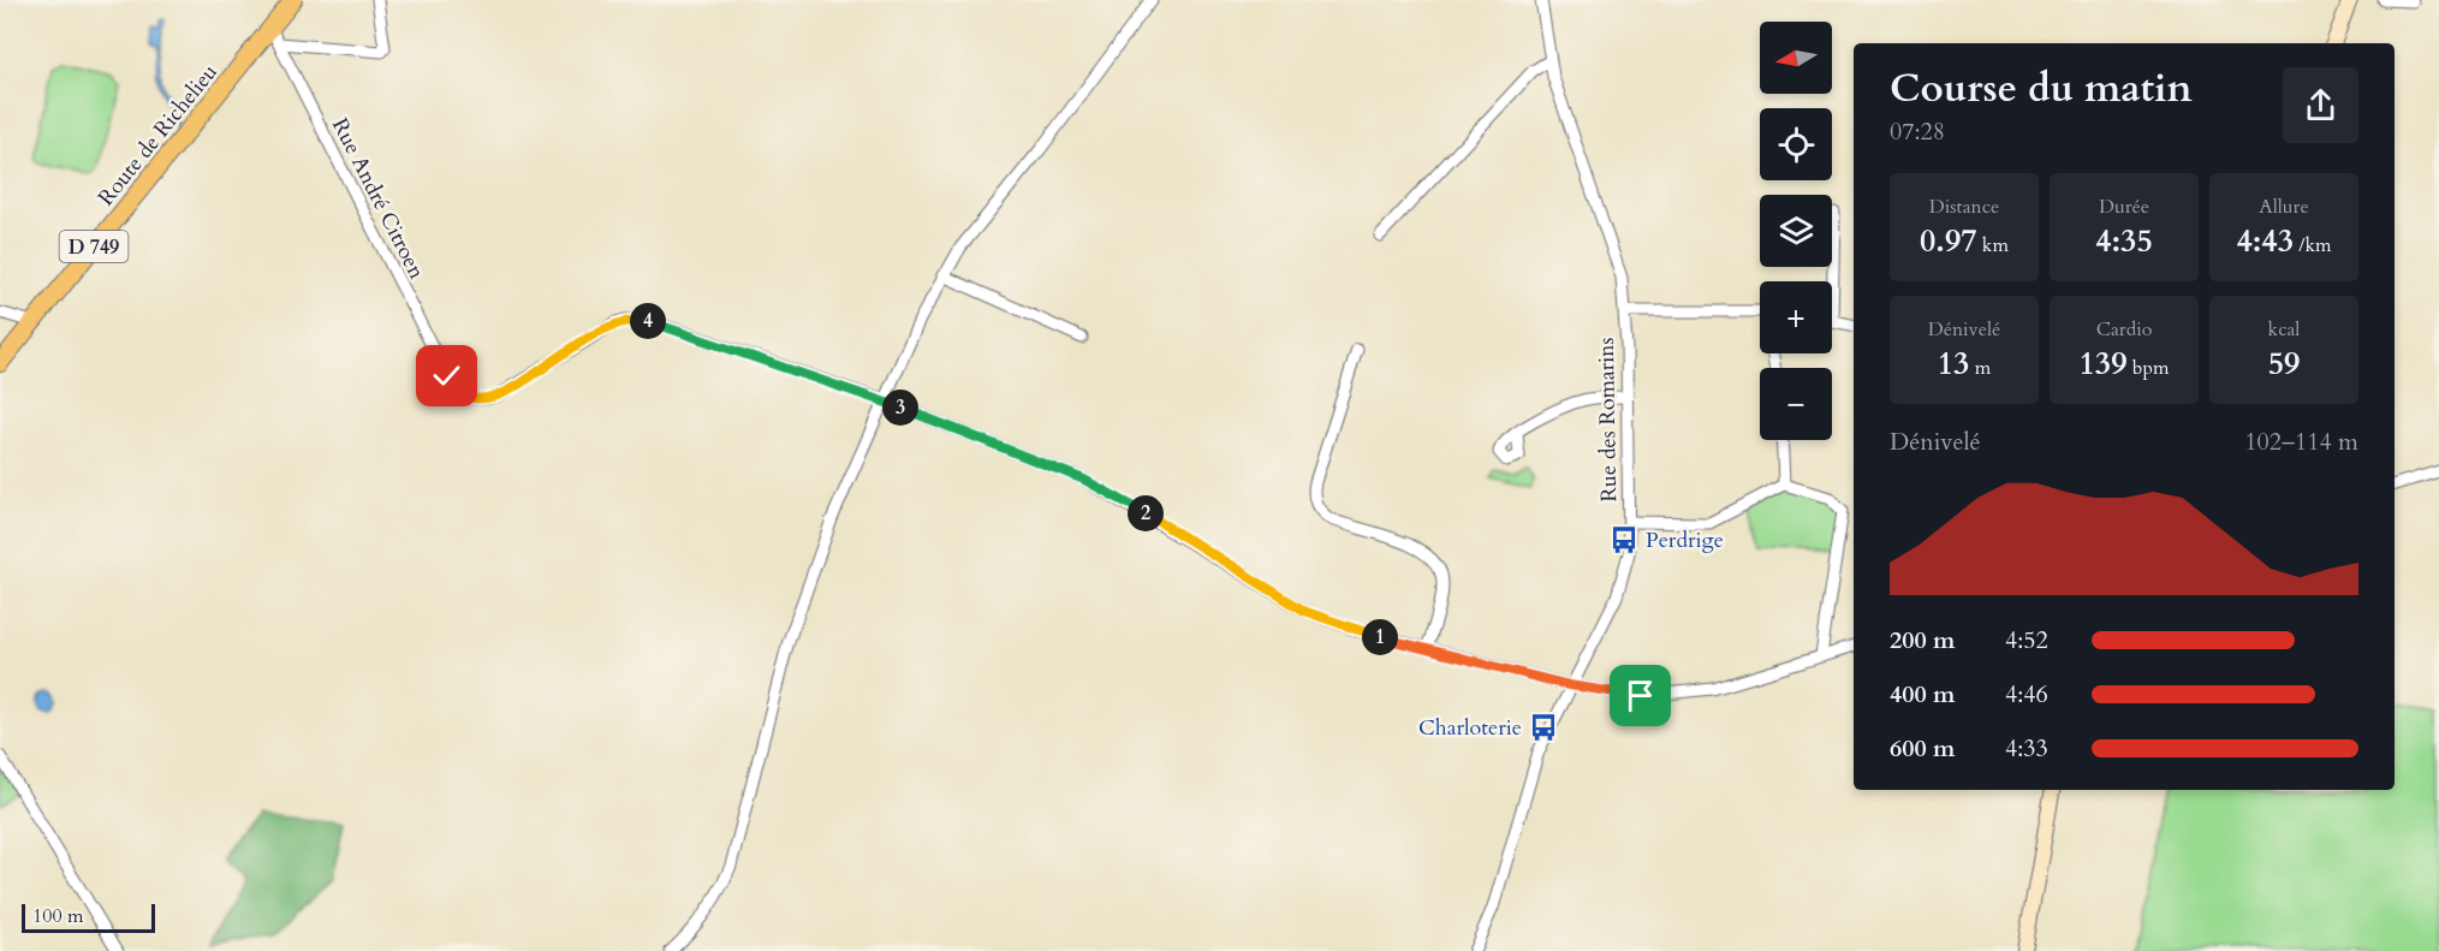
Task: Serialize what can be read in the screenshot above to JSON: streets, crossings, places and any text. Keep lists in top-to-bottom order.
{
  "streets": {
    "main road": ["Route de Richelieu", "D 749"],
    "street": ["Rue André Citroen", "Rue des Romarins"]
  },
  "crossings": [
    ["Route de Richelieu", "Rue André Citroen"]
  ],
  "places": {
    "bus stop": ["Perdrige", "Charloterie"]
  },
  "scale_bar": "100 m",
  "north": "left",
  "page": {
    "map_buttons": ["+", "−"],
    "heading": ["Course du matin", "07:28"],
    "stats": [
      ["Distance", "0.97 km"],
      ["Durée", "4:35"],
      ["Allure", "4:43 /km"],
      ["Dénivelé", "13 m"],
      ["Cardio", "139 bpm"],
      ["kcal", "59"]
    ],
    "pins": [
      "4",
      "3",
      "2",
      "1"
    ],
    "chart": ["Dénivelé", "102–114 m"],
    "list": [
      {
        "name": "200 m",
        "note": "4:52"
      },
      {
        "name": "400 m",
        "note": "4:46"
      },
      {
        "name": "600 m",
        "note": "4:33"
      }
    ],
    "scale": "100 m"
  }
}
